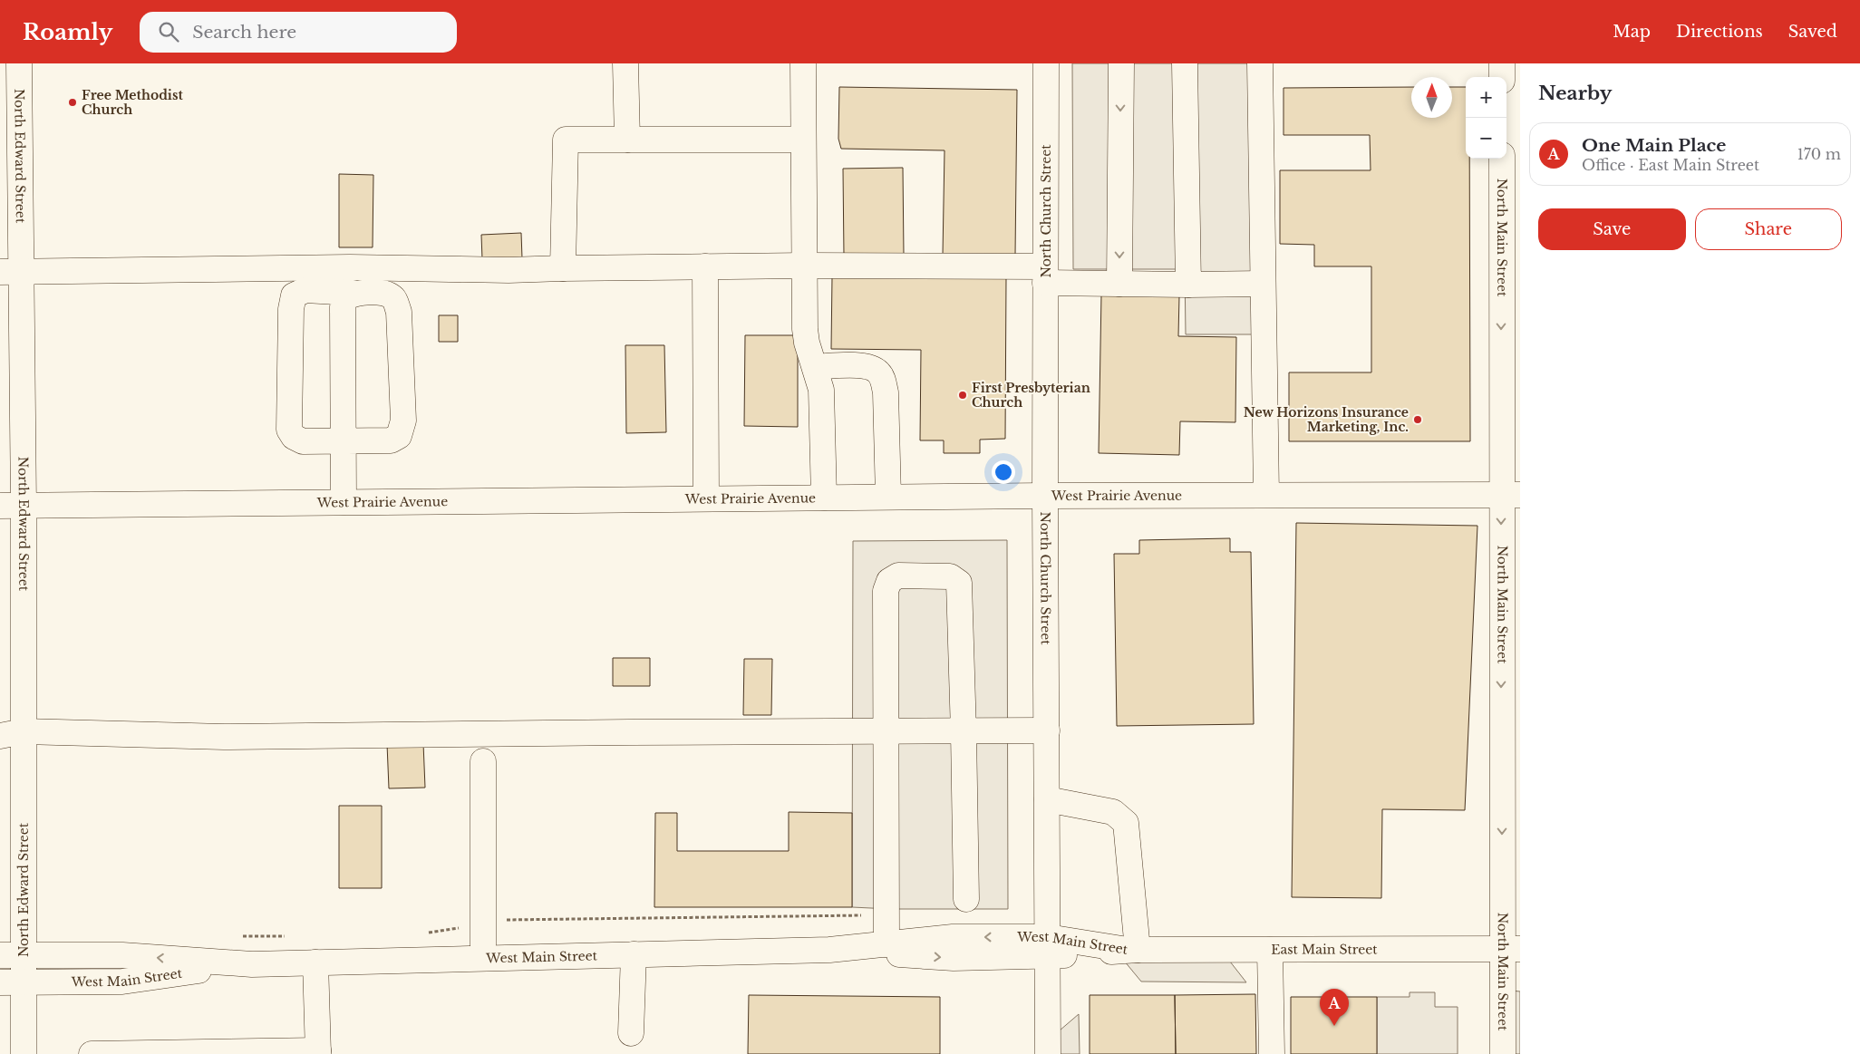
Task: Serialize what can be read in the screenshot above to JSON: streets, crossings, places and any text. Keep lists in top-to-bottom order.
{
  "streets": {
    "street": [
      "North Edward Street",
      "North Church Street",
      "North Main Street",
      "West Prairie Avenue",
      "West Main Street",
      "East Main Street"
    ]
  },
  "crossings": [
    ["North Edward Street", "West Prairie Avenue"],
    ["North Edward Street", "West Main Street"],
    ["North Church Street", "West Prairie Avenue"],
    ["North Church Street", "West Main Street"],
    ["North Main Street", "West Prairie Avenue"],
    ["North Main Street", "East Main Street"],
    ["West Main Street", "East Main Street"]
  ],
  "one_way": ["North Main Street"],
  "places": ["Free Methodist Church", "First Presbyterian Church", "New Horizons Insurance Marketing, Inc."],
  "north": "top",
  "page": {
    "header": "Roamly",
    "search": "Search here",
    "nav": ["Map", "Directions", "Saved"],
    "heading": "Nearby",
    "map_buttons": ["+", "−"],
    "list": [
      {
        "mark": "A",
        "name": "One Main Place",
        "note": "Office · East Main Street",
        "value": "170 m"
      }
    ],
    "buttons": ["Save", "Share"],
    "pins": "A"
  }
}
